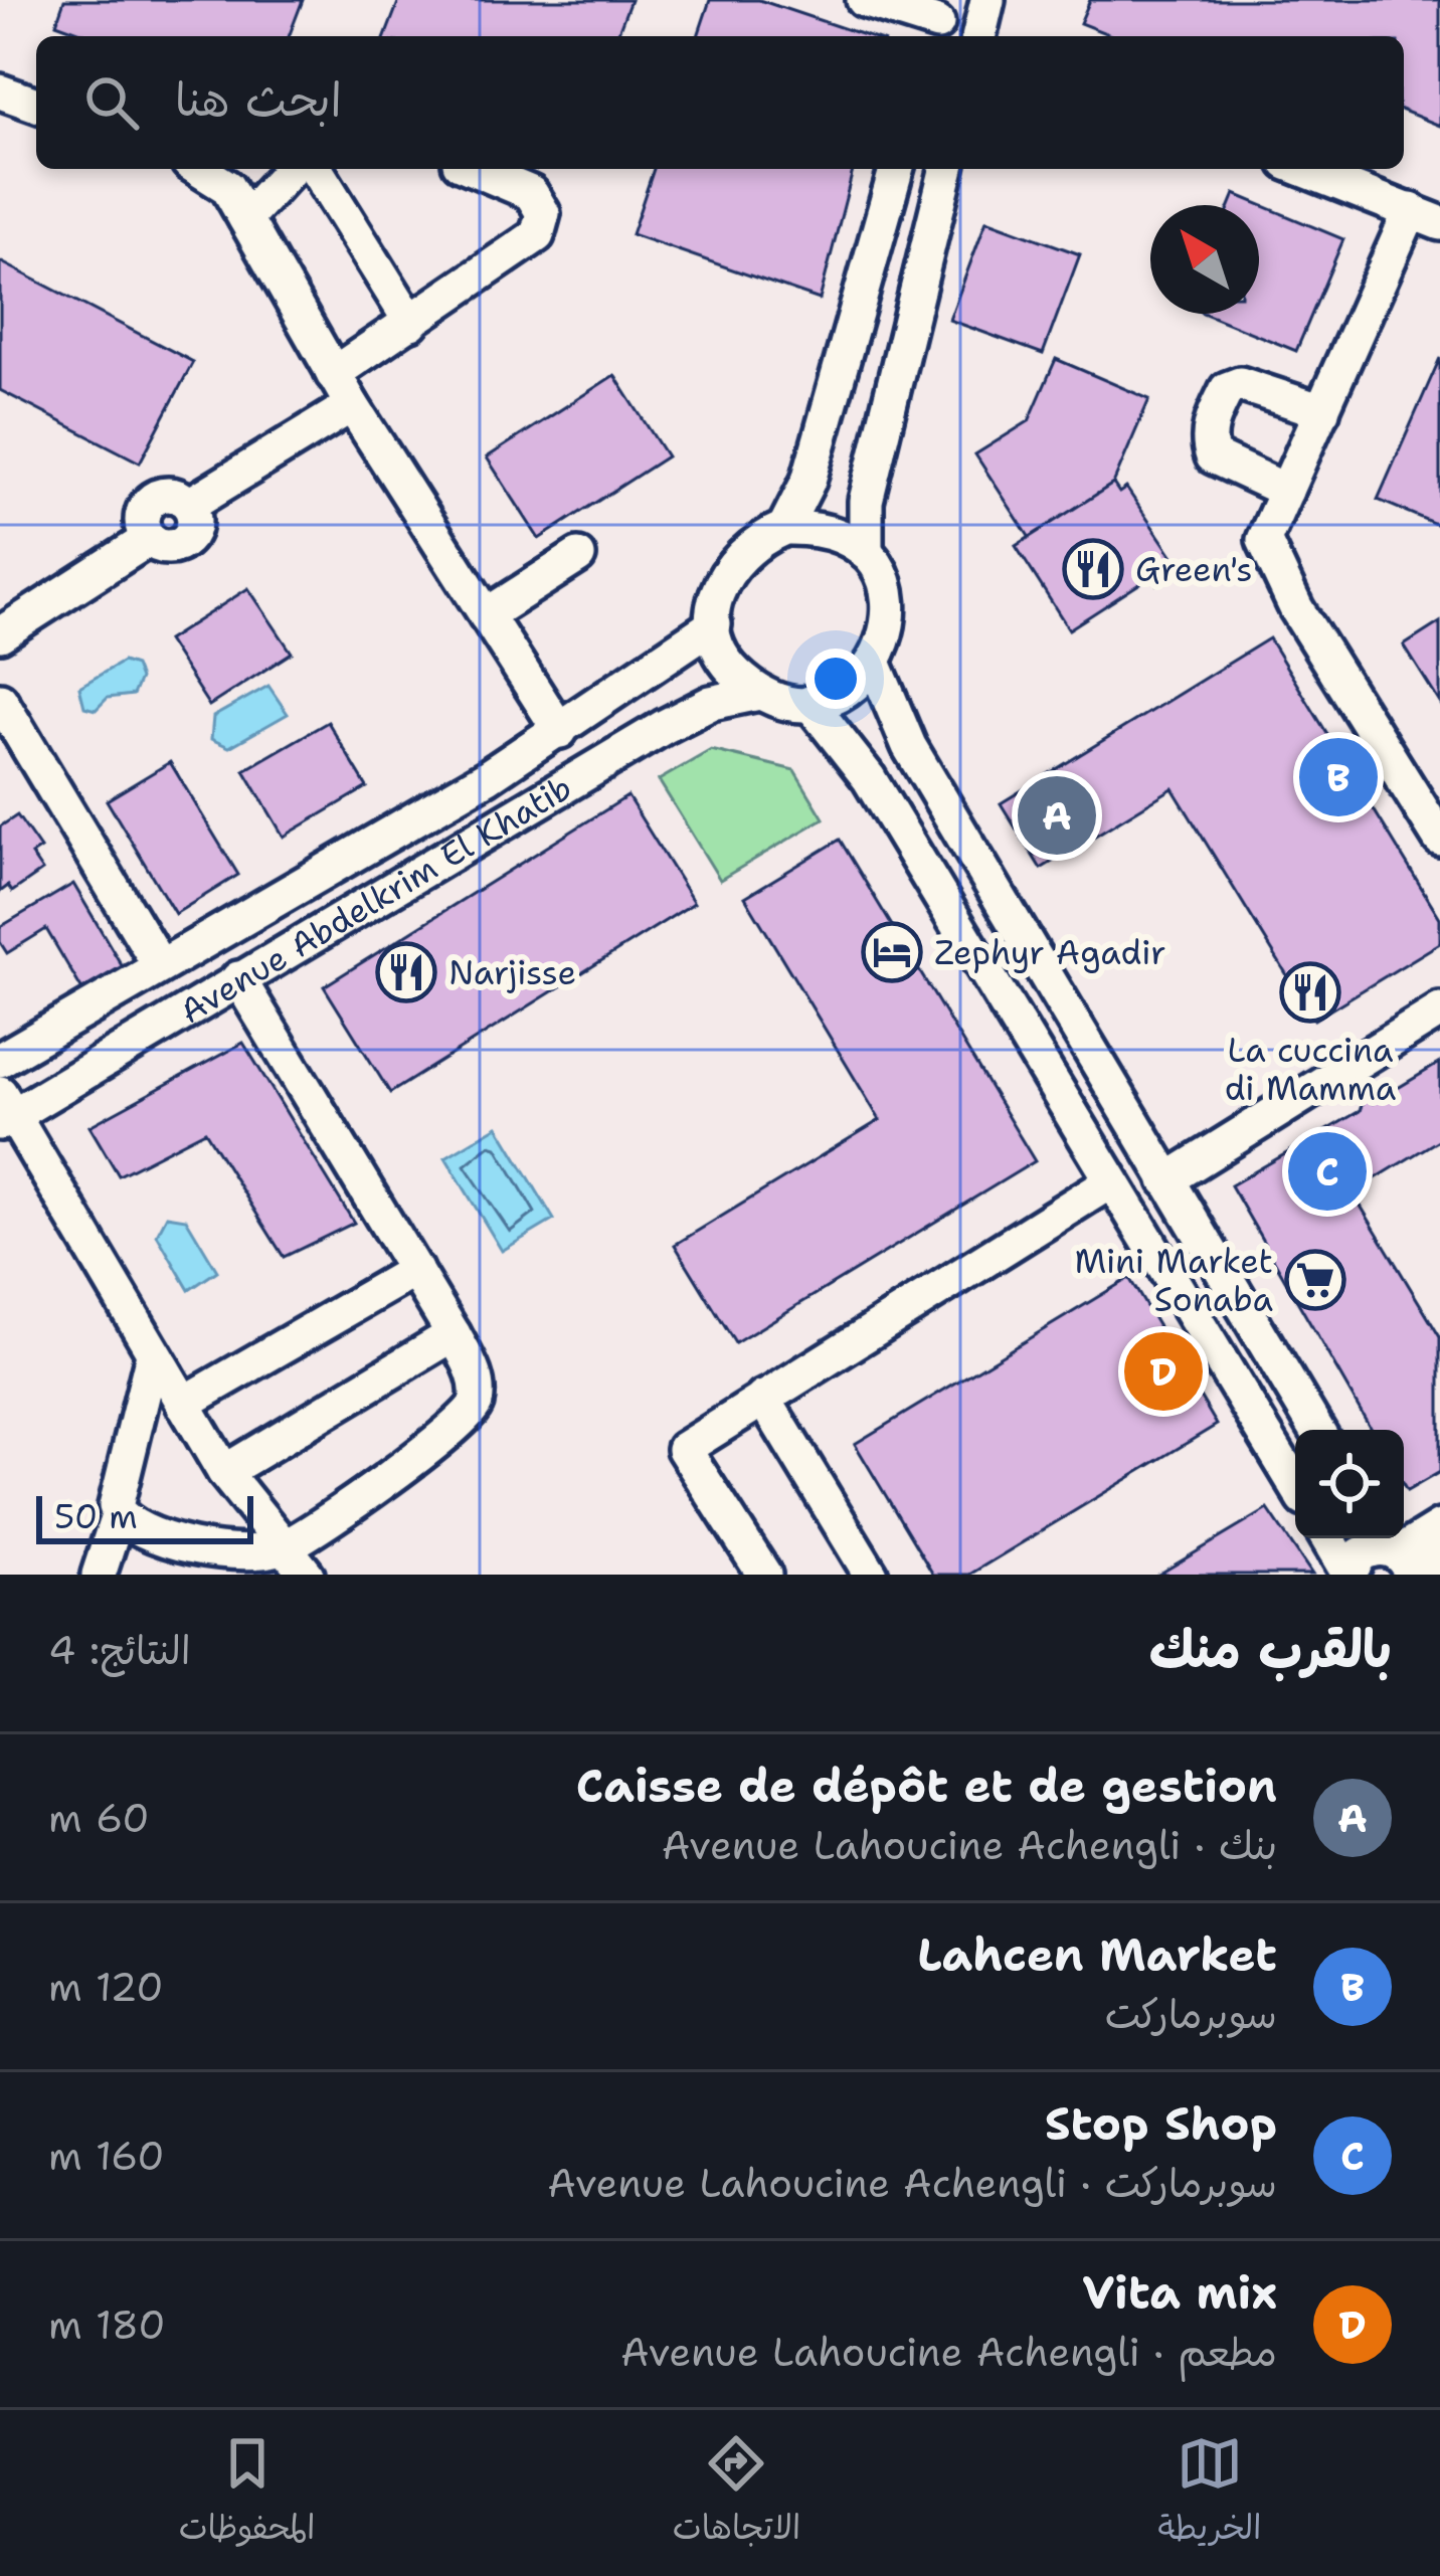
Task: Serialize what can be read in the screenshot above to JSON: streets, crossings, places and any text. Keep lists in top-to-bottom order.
{
  "streets": {
    "street": ["Avenue Abdelkrim El Khatib"]
  },
  "places": {
    "restaurant": ["Green's", "Narjisse", "La cuccina di Mamma"],
    "hotel": ["Zephyr Agadir"],
    "supermarket": ["Mini Market Sonaba"]
  },
  "scale_bar": "50 m",
  "north": "top left",
  "page": {
    "search": "ابحث هنا",
    "pins": [
      "B",
      "A",
      "C",
      "D"
    ],
    "scale": "50 m",
    "heading": ["بالقرب منك", "النتائج: 4"],
    "list": [
      {
        "mark": "A",
        "name": "Caisse de dépôt et de gestion",
        "note": "بنك · Avenue Lahoucine Achengli",
        "value": "60 m"
      },
      {
        "mark": "B",
        "name": "Lahcen Market",
        "note": "سوبرماركت",
        "value": "120 m"
      },
      {
        "mark": "C",
        "name": "Stop Shop",
        "note": "سوبرماركت · Avenue Lahoucine Achengli",
        "value": "160 m"
      },
      {
        "mark": "D",
        "name": "Vita mix",
        "note": "مطعم · Avenue Lahoucine Achengli",
        "value": "180 m"
      }
    ],
    "nav": ["الخريطة", "الاتجاهات", "المحفوظات"]
  }
}
